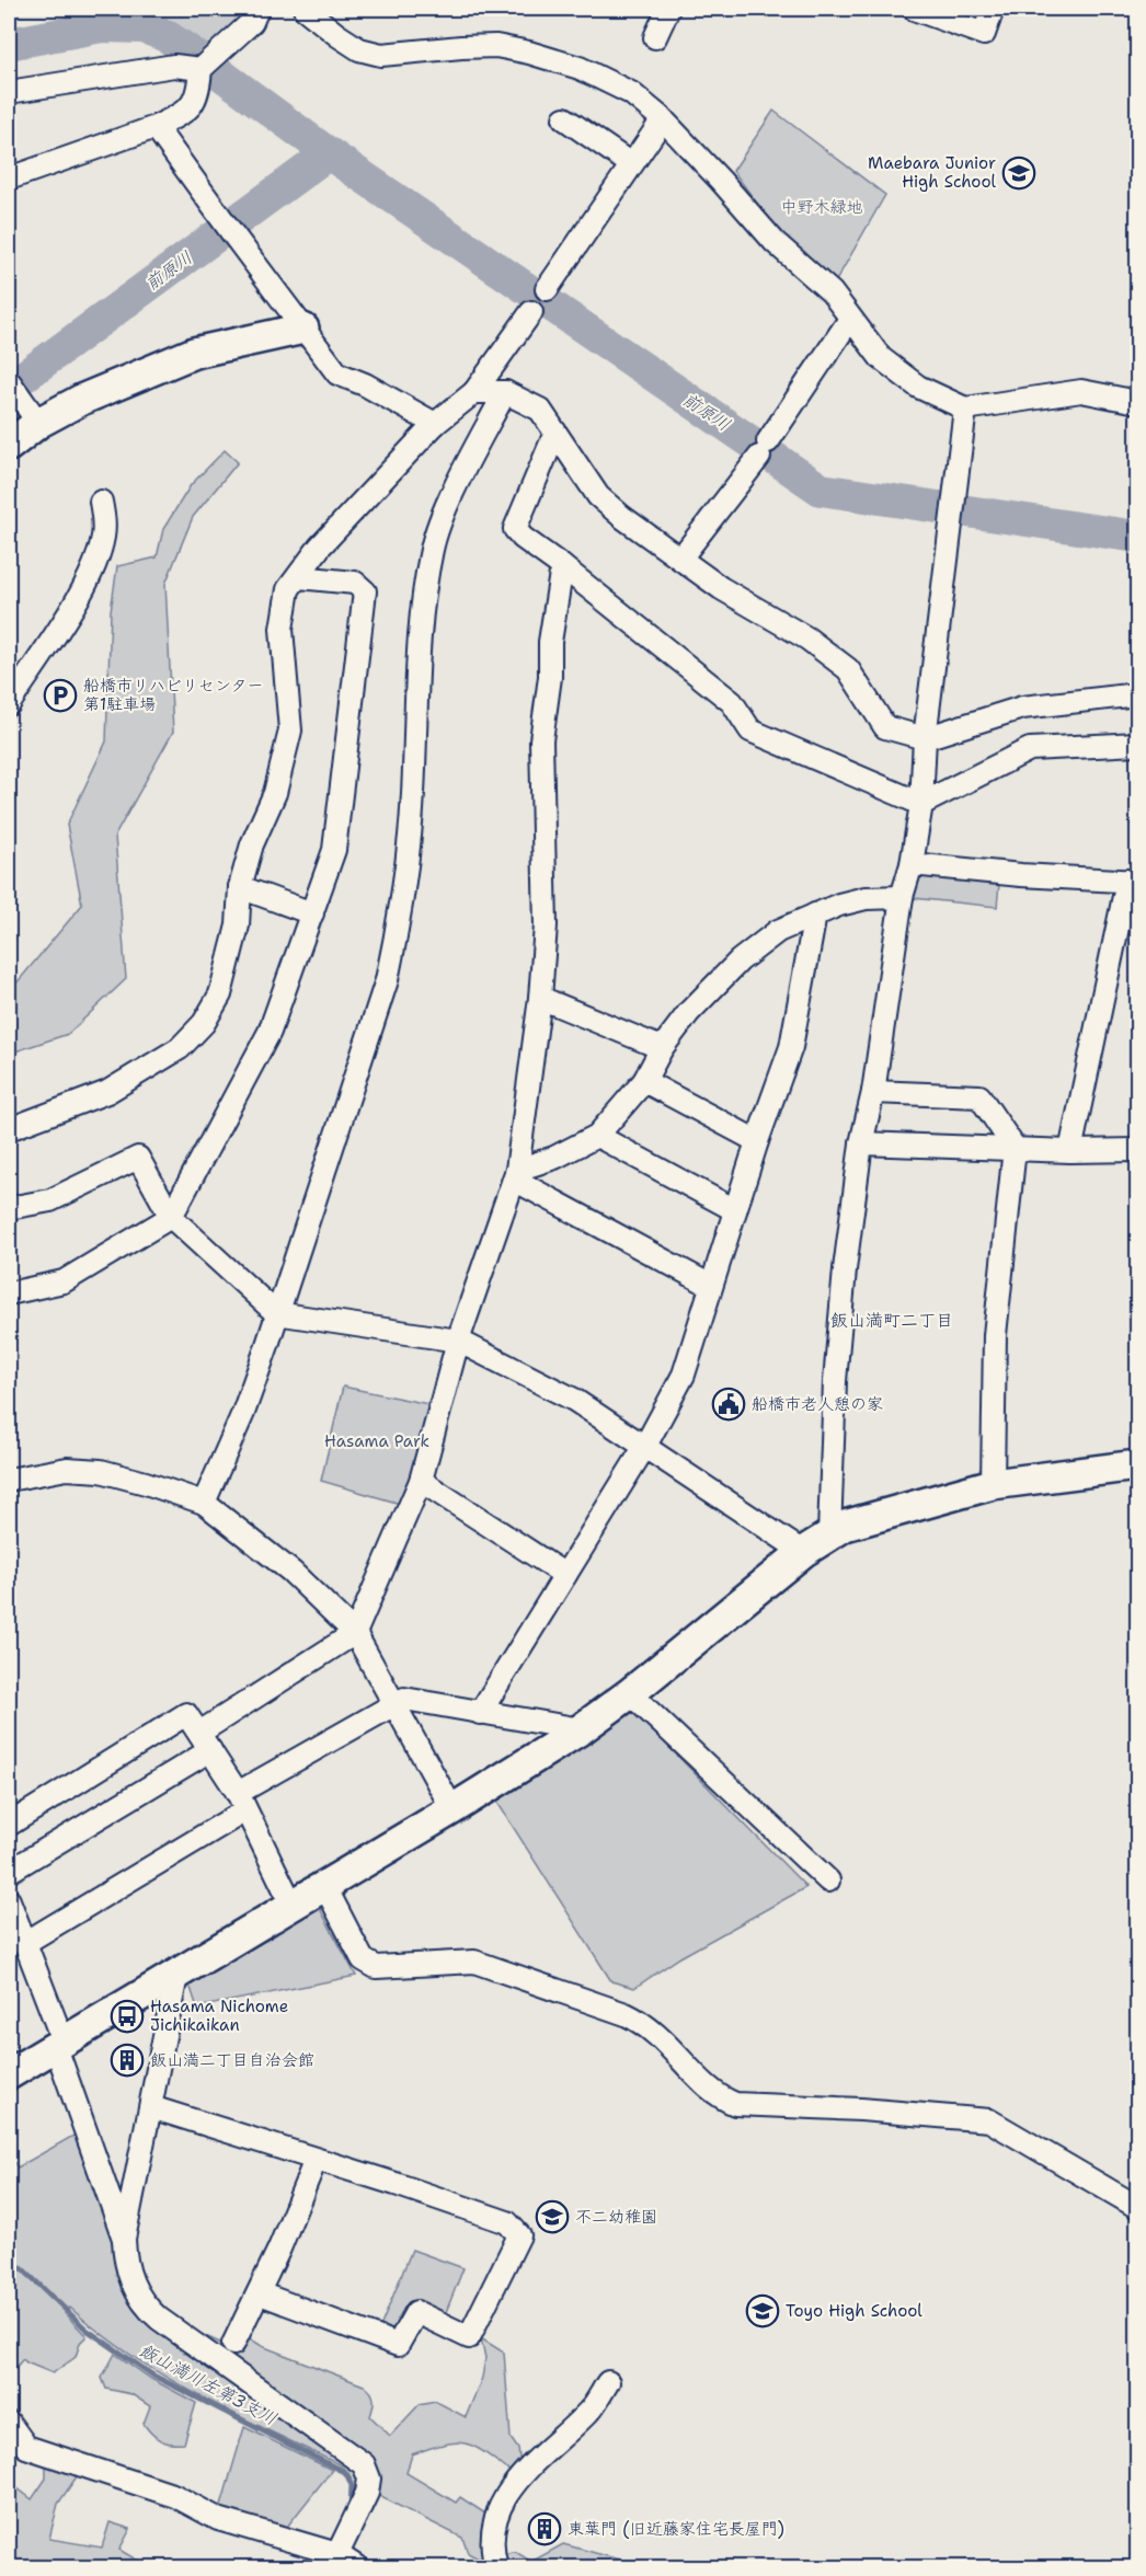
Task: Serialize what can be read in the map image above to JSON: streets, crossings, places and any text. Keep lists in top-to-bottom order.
{
  "districts": ["飯山満町二丁目"],
  "water": ["前原川", "飯山満川左第3支川"],
  "parks": ["中野木緑地", "Hasama Park"],
  "places": {
    "school or university": ["Maebara Junior High School", "不二幼稚園", "Toyo High School"],
    "parking": ["船橋市リハビリセンター 第1駐車場"],
    "public building": ["船橋市老人憩の家"],
    "bus stop": ["Hasama Nichome Jichikaikan"],
    "building": ["飯山満二丁目自治会館", "東葉門 (旧近藤家住宅長屋門)"]
  }
}
